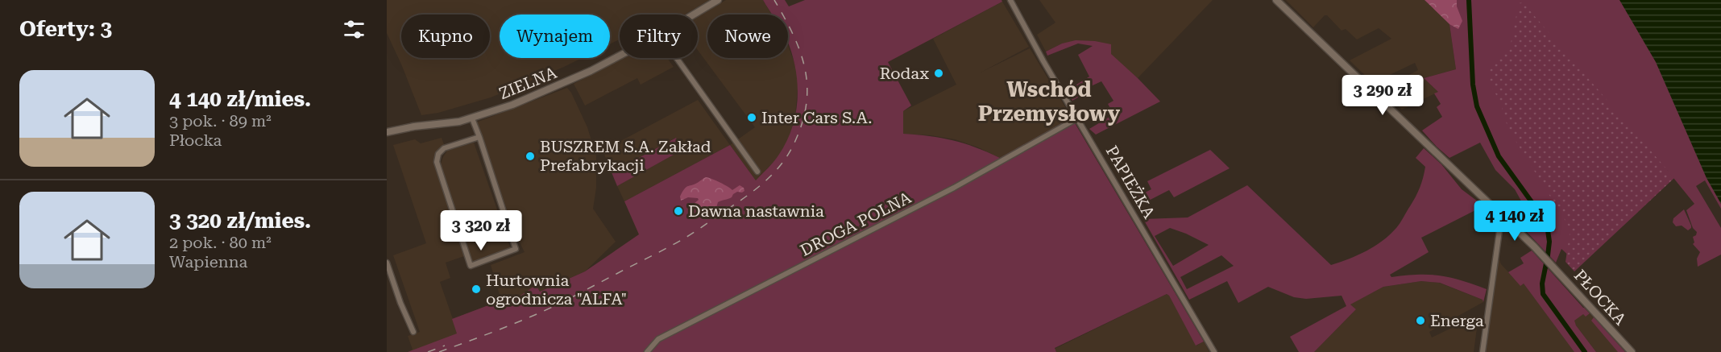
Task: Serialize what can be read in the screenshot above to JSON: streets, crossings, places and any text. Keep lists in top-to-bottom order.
{
  "streets": {
    "street": [
      "ZIELNA",
      "PAPIEŻKA",
      "DROGA POLNA",
      "PŁOCKA"
    ]
  },
  "crossings": [
    ["PAPIEŻKA", "DROGA POLNA"]
  ],
  "districts": ["Wschód Przemysłowy"],
  "places": [
    "Rodax",
    "Inter Cars S.A.",
    "BUSZREM S.A. Zakład Prefabrykacji",
    "Dawna nastawnia",
    "Hurtownia ogrodnicza \"ALFA\"",
    "Energa"
  ],
  "page": {
    "heading": "Oferty: 3",
    "chip": [
      "Kupno",
      "Wynajem",
      "Filtry",
      "Nowe"
    ],
    "list": [
      {
        "name": "4 140 zł/mies.",
        "note": "3 pok. · 89 m² · Płocka"
      },
      {
        "name": "3 320 zł/mies.",
        "note": "2 pok. · 80 m² · Wapienna"
      }
    ],
    "price": ["3 290 zł", "4 140 zł", "3 320 zł"]
  }
}
